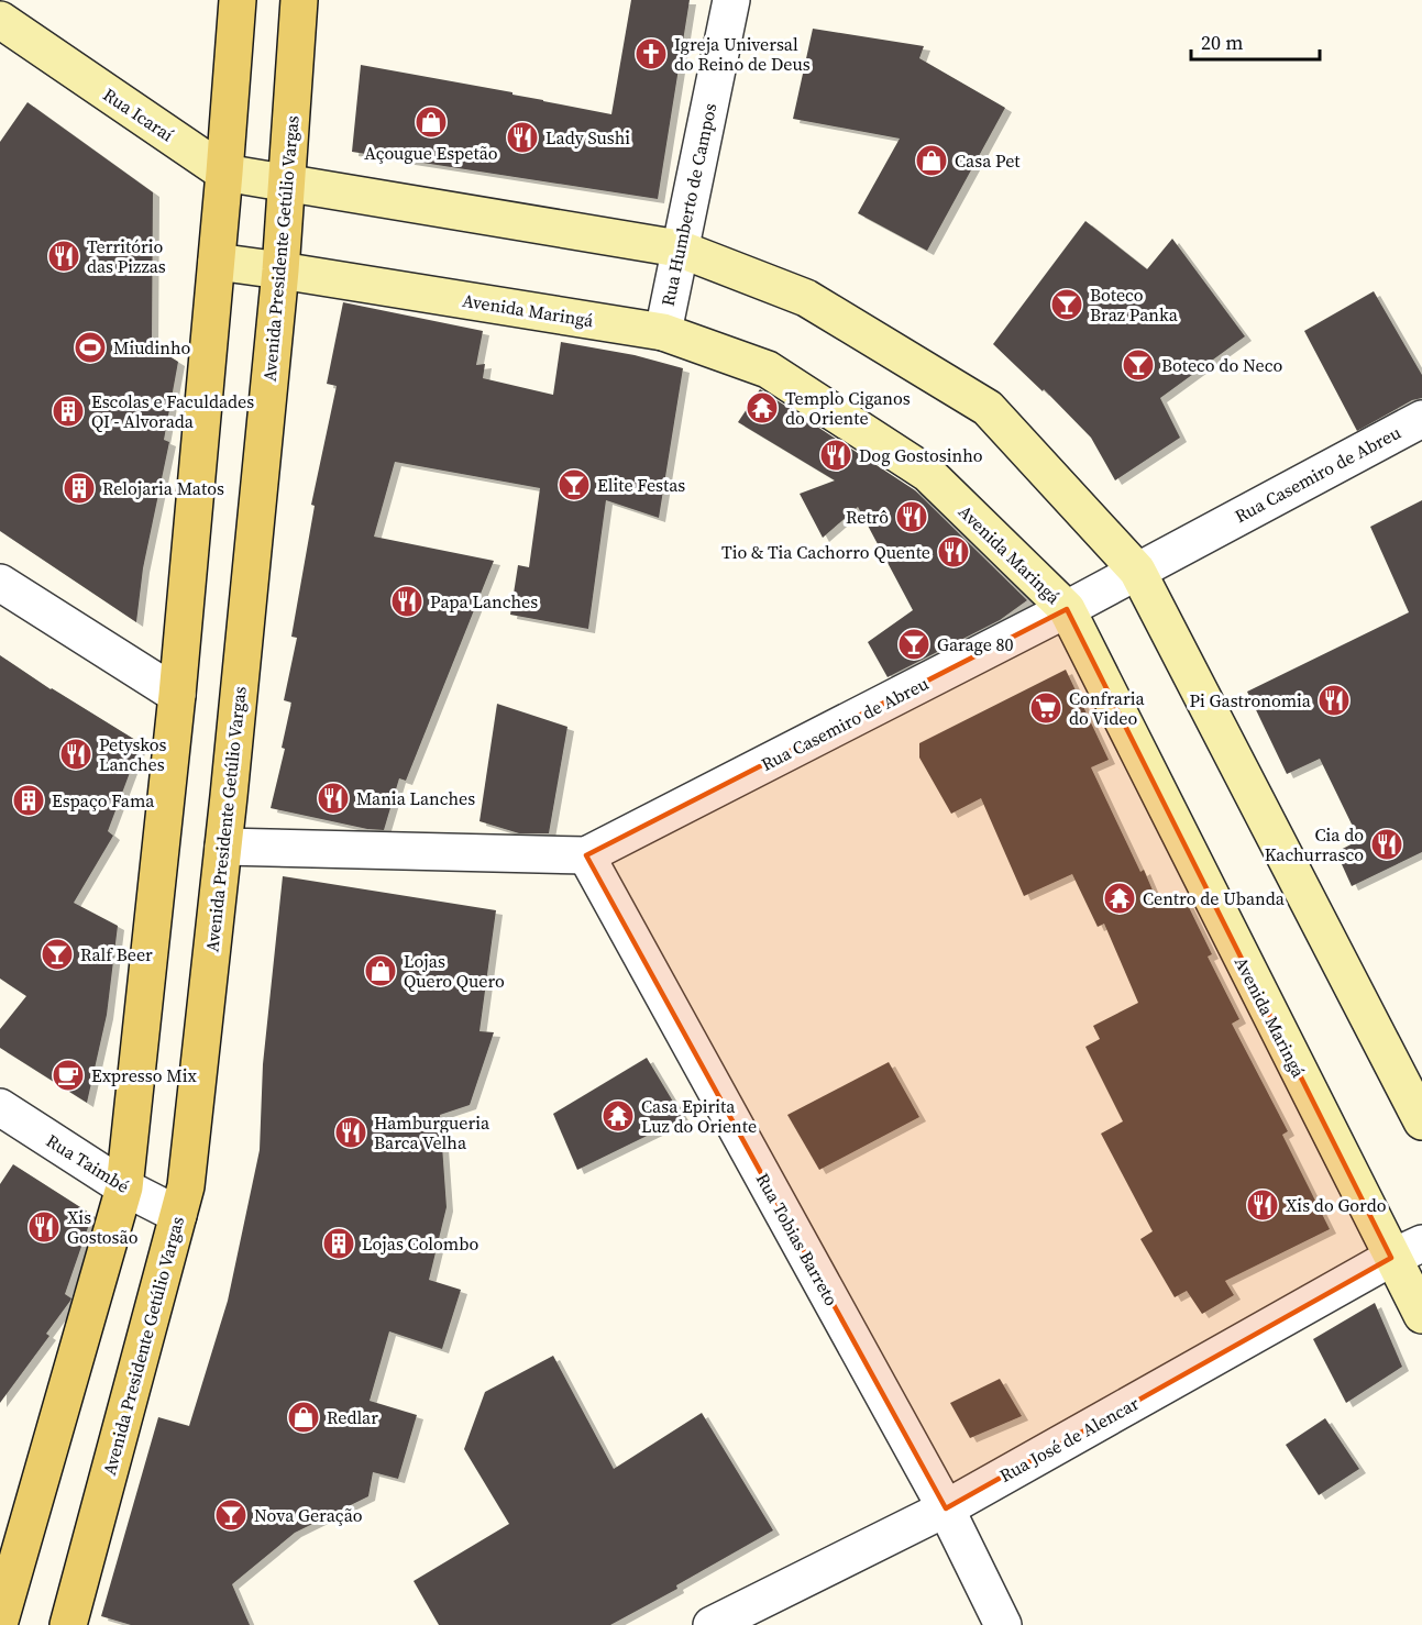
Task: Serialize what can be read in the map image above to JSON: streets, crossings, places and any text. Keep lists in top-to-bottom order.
{
  "streets": {
    "main road": ["Rua Icaraí", "Avenida Presidente Getúlio Vargas", "Avenida Maringá"],
    "street": [
      "Rua Humberto de Campos",
      "Rua Casemiro de Abreu",
      "Rua Taimbé",
      "Rua Tobias Barreto",
      "Rua José de Alencar"
    ]
  },
  "crossings": [
    ["Rua Icaraí", "Avenida Presidente Getúlio Vargas"],
    ["Rua Humberto de Campos", "Avenida Maringá"],
    ["Avenida Presidente Getúlio Vargas", "Avenida Maringá"],
    ["Avenida Presidente Getúlio Vargas", "Rua Casemiro de Abreu"],
    ["Avenida Presidente Getúlio Vargas", "Rua Taimbé"],
    ["Avenida Maringá", "Rua Casemiro de Abreu"],
    ["Avenida Maringá", "Rua José de Alencar"],
    ["Rua Casemiro de Abreu", "Rua Tobias Barreto"],
    ["Rua Tobias Barreto", "Rua José de Alencar"]
  ],
  "places": {
    "church": ["Igreja Universal do Reino de Deus"],
    "shop": [
      "Açougue Espetão",
      "Casa Pet",
      "Lojas Quero Quero",
      "Redlar"
    ],
    "restaurant": [
      "Lady Sushi",
      "Território das Pizzas",
      "Dog Gostosinho",
      "Retrô",
      "Tio & Tia Cachorro Quente",
      "Papa Lanches",
      "Pi Gastronomia",
      "Petyskos Lanches",
      "Mania Lanches",
      "Cia do Kachurrasco",
      "Hamburgueria Barca Velha",
      "Xis do Gordo",
      "Xis Gostosão"
    ],
    "bar": [
      "Boteco Braz Panka",
      "Boteco do Neco",
      "Elite Festas",
      "Garage 80",
      "Ralf Beer",
      "Nova Geração"
    ],
    "sports": ["Miudinho"],
    "temple": ["Templo Ciganos do Oriente", "Centro de Ubanda", "Casa Epirita Luz do Oriente"],
    "building": [
      "Escolas e Faculdades QI - Alvorada",
      "Relojaria Matos",
      "Espaço Fama",
      "Lojas Colombo"
    ],
    "supermarket": ["Confraria do Video"],
    "cafe": ["Expresso Mix"]
  },
  "scale_bar": "20 m"
}
